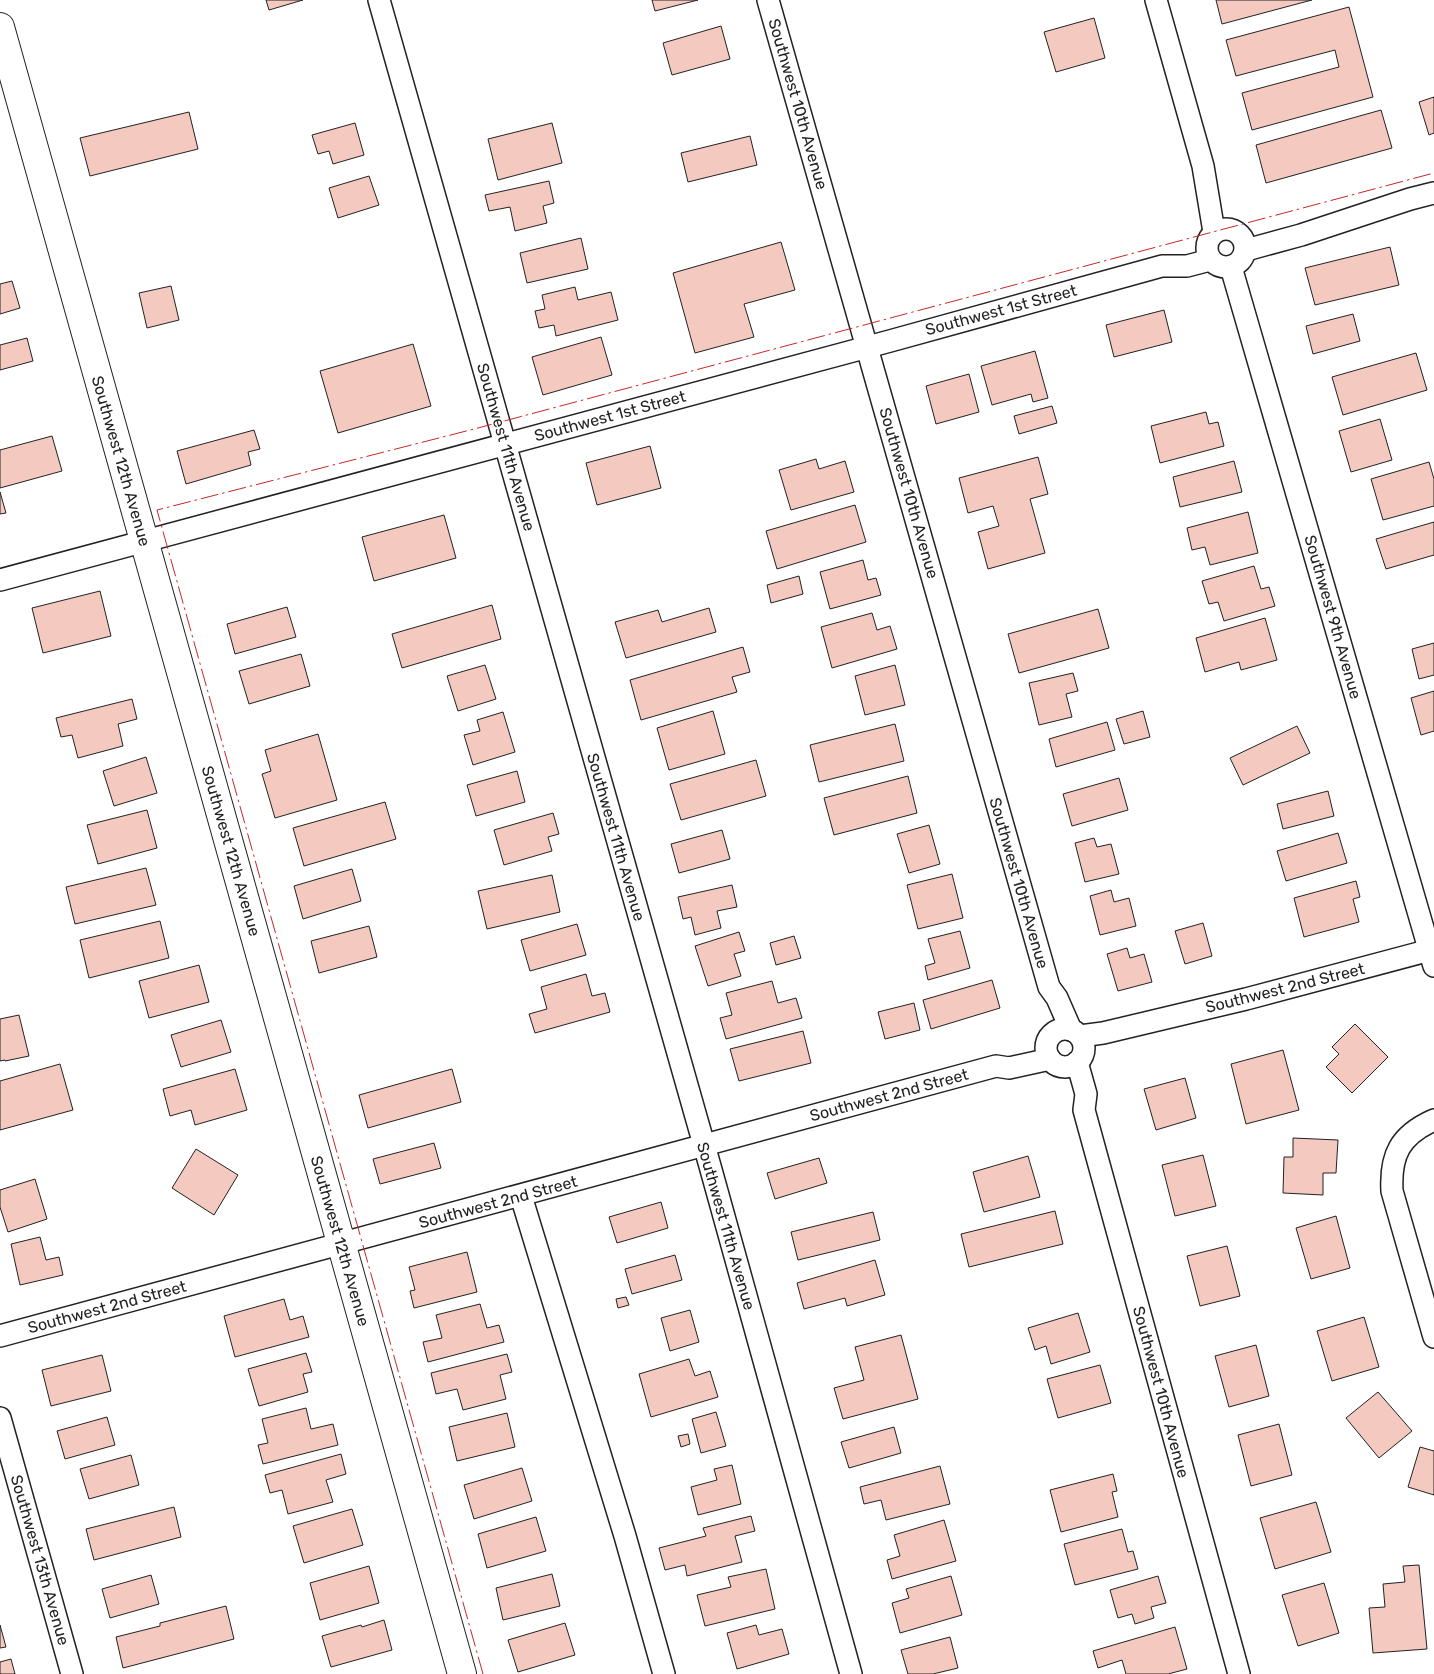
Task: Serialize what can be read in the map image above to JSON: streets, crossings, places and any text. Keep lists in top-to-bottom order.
{
  "streets": {
    "street": [
      "Southwest 10th Avenue",
      "Southwest 1st Street",
      "Southwest 11th Avenue",
      "Southwest 12th Avenue",
      "Southwest 9th Avenue",
      "Southwest 2nd Street",
      "Southwest 13th Avenue"
    ]
  },
  "crossings": [
    ["Southwest 10th Avenue", "Southwest 1st Street"],
    ["Southwest 10th Avenue", "Southwest 2nd Street"],
    ["Southwest 1st Street", "Southwest 11th Avenue"],
    ["Southwest 1st Street", "Southwest 12th Avenue"],
    ["Southwest 1st Street", "Southwest 9th Avenue"],
    ["Southwest 11th Avenue", "Southwest 2nd Street"],
    ["Southwest 12th Avenue", "Southwest 2nd Street"],
    ["Southwest 9th Avenue", "Southwest 2nd Street"]
  ]
}
